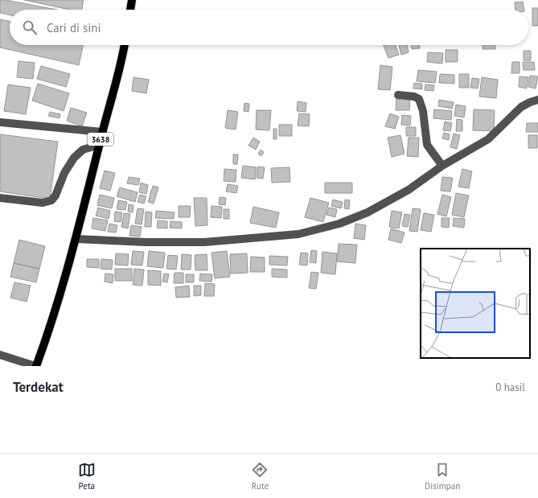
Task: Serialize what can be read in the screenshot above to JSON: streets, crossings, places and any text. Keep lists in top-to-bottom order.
{
  "streets": {
    "main road": ["3638"]
  },
  "page": {
    "search": "Cari di sini",
    "heading": ["Terdekat", "0 hasil"],
    "nav": ["Peta", "Rute", "Disimpan"]
  }
}
